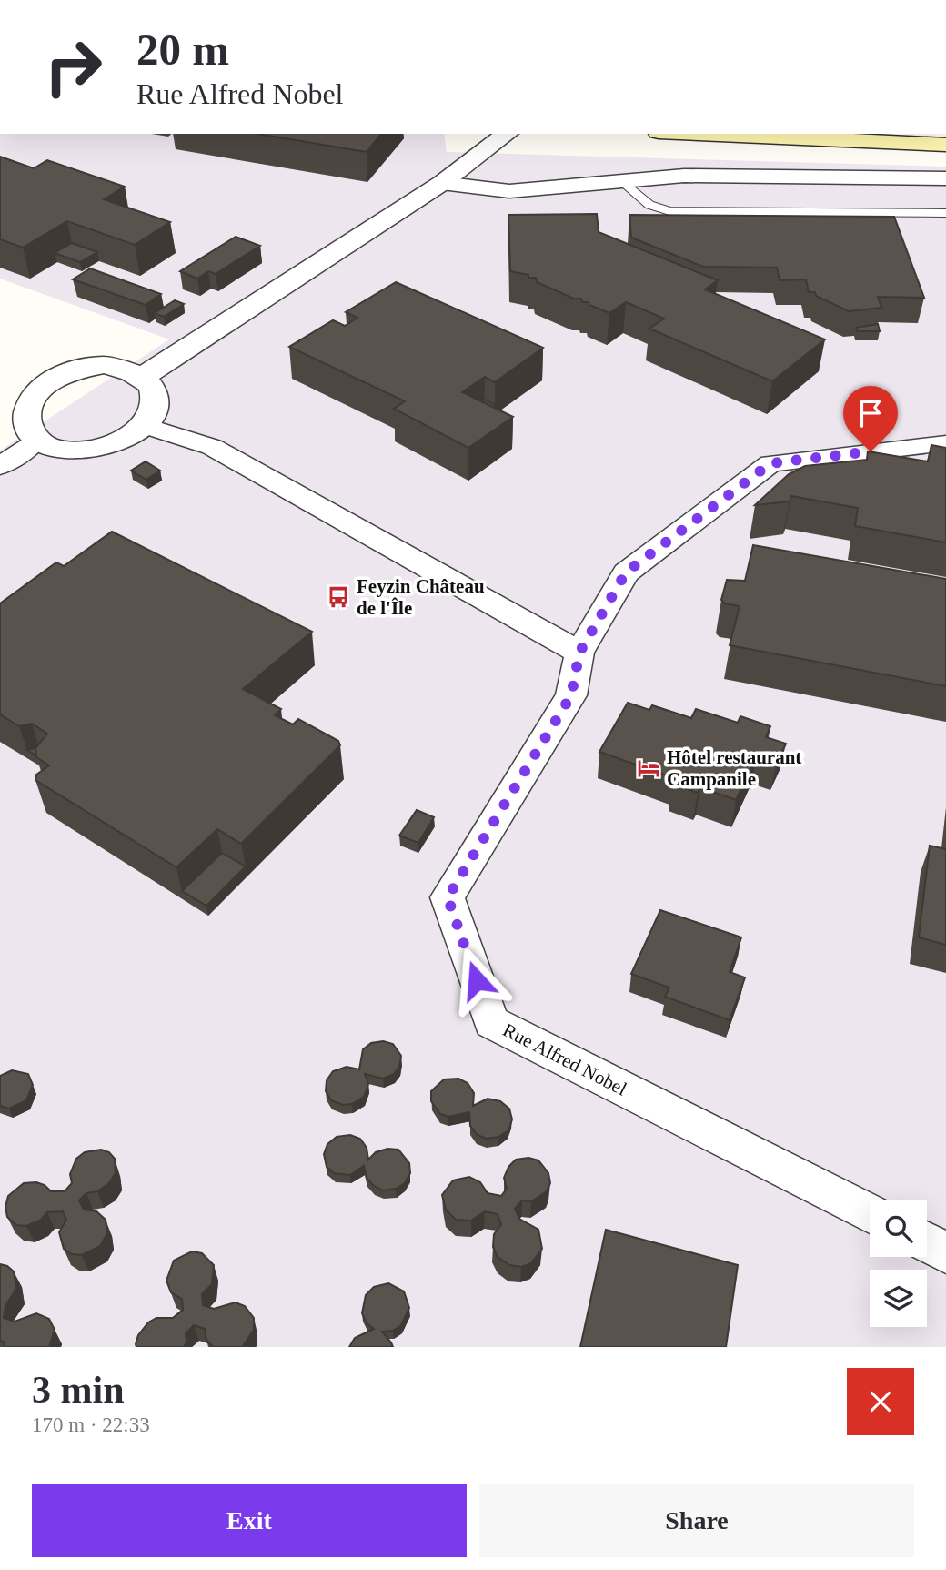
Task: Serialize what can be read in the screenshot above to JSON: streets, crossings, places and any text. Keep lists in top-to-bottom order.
{
  "streets": {
    "street": ["Rue Alfred Nobel"]
  },
  "places": {
    "bus stop": ["Feyzin Château de l'Île"],
    "hotel": ["Hôtel restaurant Campanile"]
  },
  "page": {
    "turn": ["20 m", "Rue Alfred Nobel"],
    "heading": ["3 min", "170 m · 22:33"],
    "buttons": ["Exit", "Share"]
  }
}
